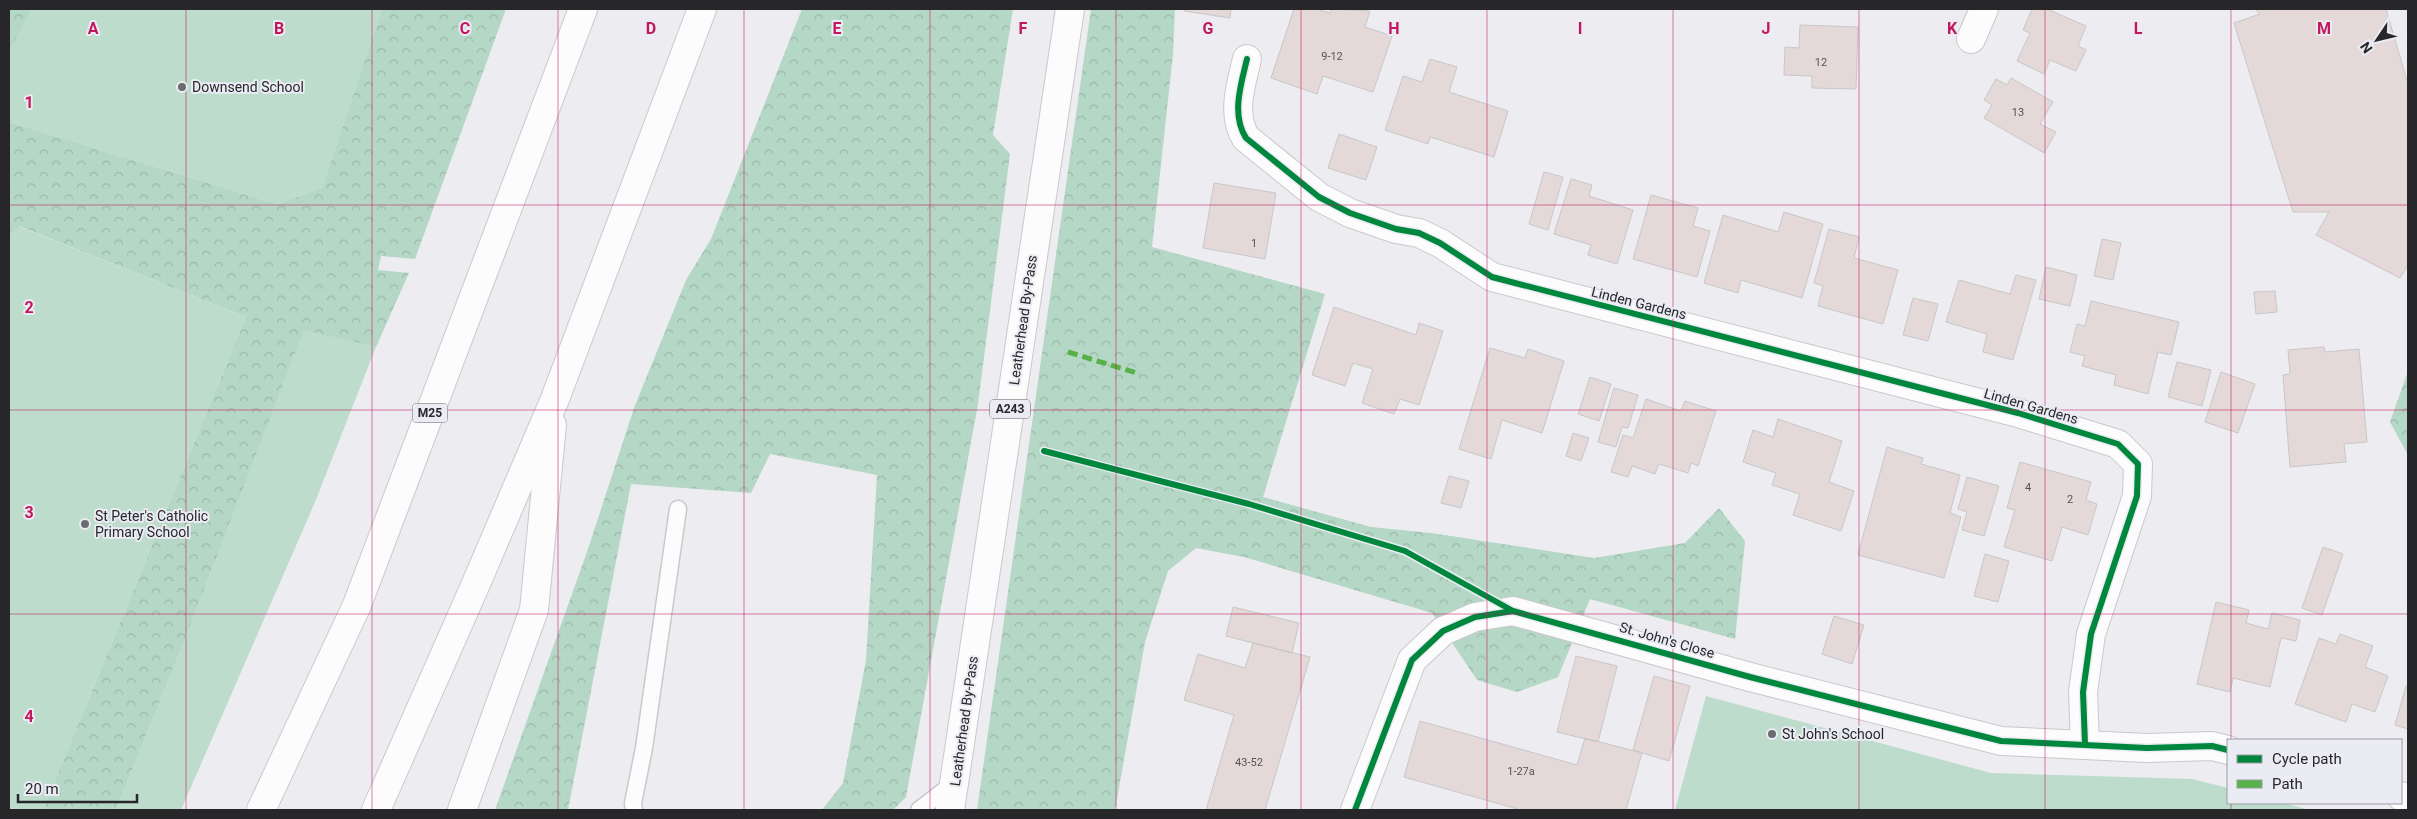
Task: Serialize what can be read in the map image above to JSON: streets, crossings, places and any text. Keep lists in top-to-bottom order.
{
  "streets": {
    "main road": [
      "Linden Gardens",
      "Leatherhead By-Pass",
      "A243",
      "M25",
      "St. John's Close"
    ]
  },
  "crossings": [
    ["Linden Gardens", "St. John's Close"]
  ],
  "places": ["Downsend School", "St Peter's Catholic Primary School", "St John's School"],
  "house_numbers": [
    "9-12",
    "12",
    "13",
    "1",
    "4",
    "2",
    "43-52",
    "1-27a"
  ],
  "legend": ["Cycle path", "Path"],
  "scale_bar": "20 m",
  "north": "bottom left",
  "grid": {
    "columns": [
      "A",
      "B",
      "C",
      "D",
      "E",
      "F",
      "G",
      "H",
      "I",
      "J",
      "K",
      "L",
      "M"
    ],
    "rows": [
      "1",
      "2",
      "3",
      "4"
    ]
  }
}
